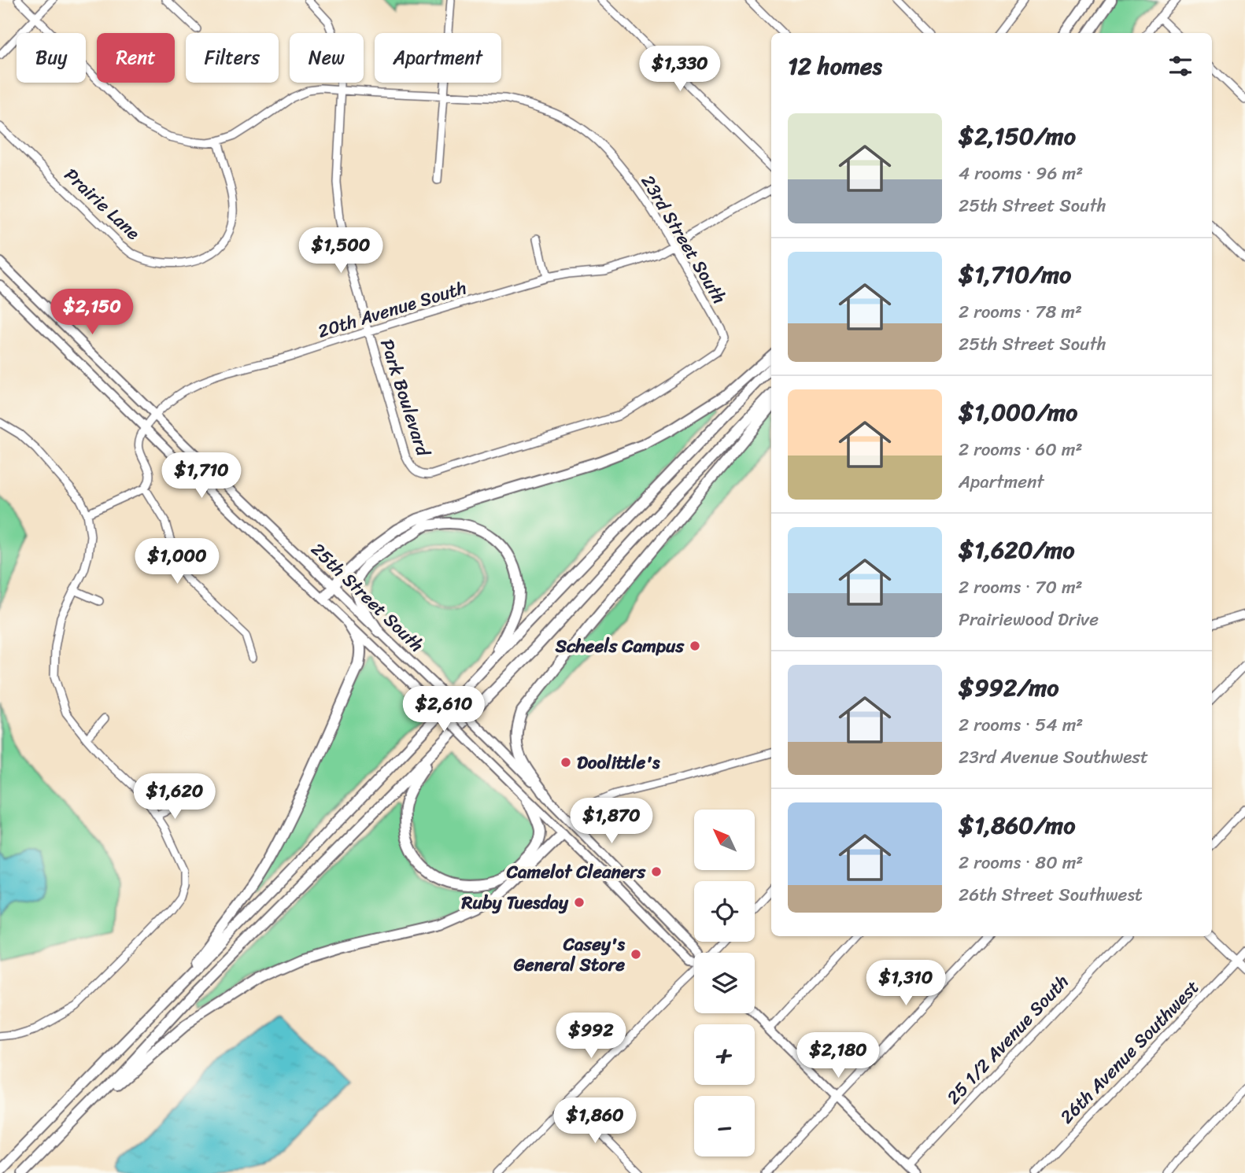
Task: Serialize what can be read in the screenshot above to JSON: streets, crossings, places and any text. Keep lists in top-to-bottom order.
{
  "streets": {
    "main road": ["25th Street South"],
    "street": [
      "Prairie Lane",
      "23rd Street South",
      "20th Avenue South",
      "Park Boulevard",
      "25 1/2 Avenue South",
      "26th Avenue Southwest"
    ]
  },
  "crossings": [
    ["Prairie Lane", "23rd Street South"],
    ["23rd Street South", "20th Avenue South"],
    ["23rd Street South", "Park Boulevard"],
    ["20th Avenue South", "Park Boulevard"],
    ["20th Avenue South", "25th Street South"]
  ],
  "places": [
    "Scheels Campus",
    "Doolittle's",
    "Camelot Cleaners",
    "Ruby Tuesday",
    "Casey's General Store"
  ],
  "north": "top left",
  "page": {
    "chip": [
      "Buy",
      "Rent",
      "Filters",
      "New",
      "Apartment"
    ],
    "heading": "12 homes",
    "price": [
      "$1,330",
      "$1,500",
      "$2,150",
      "$1,710",
      "$1,000",
      "$2,610",
      "$1,620",
      "$1,870",
      "$1,310",
      "$992",
      "$2,180",
      "$1,860"
    ],
    "list": [
      {
        "name": "$2,150/mo",
        "note": "4 rooms · 96 m² · 25th Street South"
      },
      {
        "name": "$1,710/mo",
        "note": "2 rooms · 78 m² · 25th Street South"
      },
      {
        "name": "$1,000/mo",
        "note": "2 rooms · 60 m² · Apartment"
      },
      {
        "name": "$1,620/mo",
        "note": "2 rooms · 70 m² · Prairiewood Drive"
      },
      {
        "name": "$992/mo",
        "note": "2 rooms · 54 m² · 23rd Avenue Southwest"
      },
      {
        "name": "$1,860/mo",
        "note": "2 rooms · 80 m² · 26th Street Southwest"
      }
    ],
    "map_buttons": ["+", "−"]
  }
}
